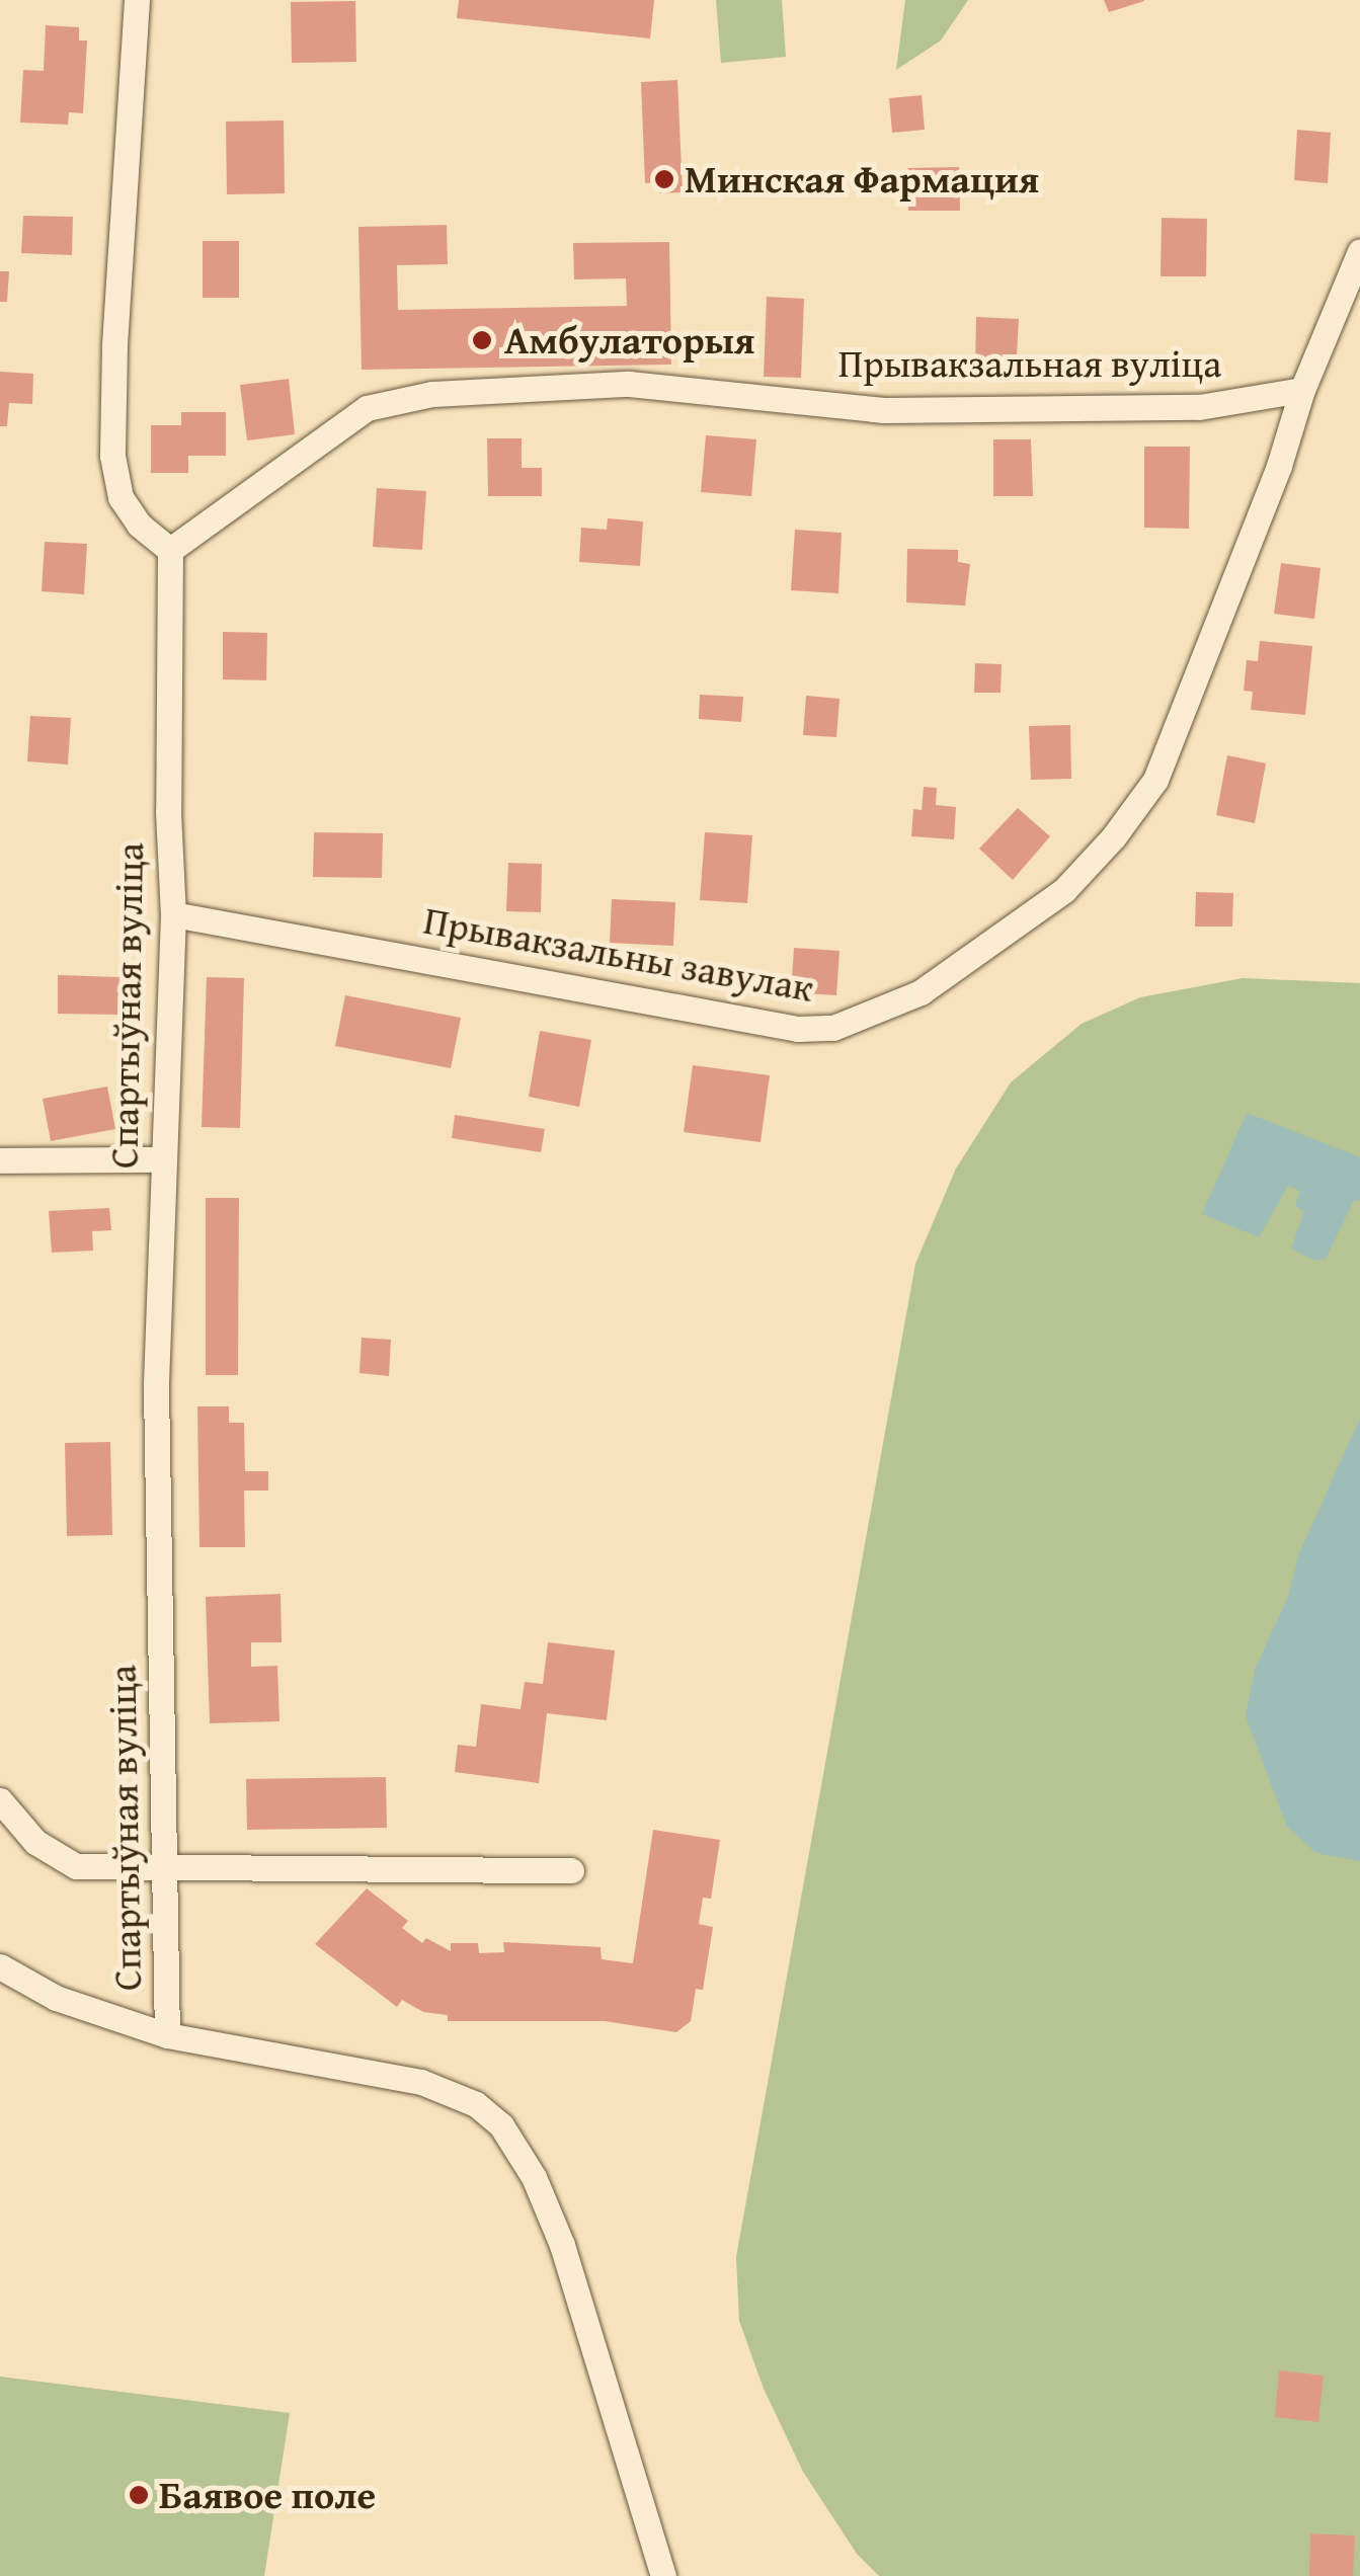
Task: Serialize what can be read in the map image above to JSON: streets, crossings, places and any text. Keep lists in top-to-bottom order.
{
  "streets": {
    "street": ["Прывакзальная вуліца", "Прывакзальны завулак", "Спартыўная вуліца"]
  },
  "crossings": [
    ["Прывакзальная вуліца", "Прывакзальны завулак"],
    ["Прывакзальная вуліца", "Спартыўная вуліца"],
    ["Прывакзальны завулак", "Спартыўная вуліца"]
  ],
  "places": ["Минская Фармация", "Амбулаторыя", "Баявое поле"]
}
